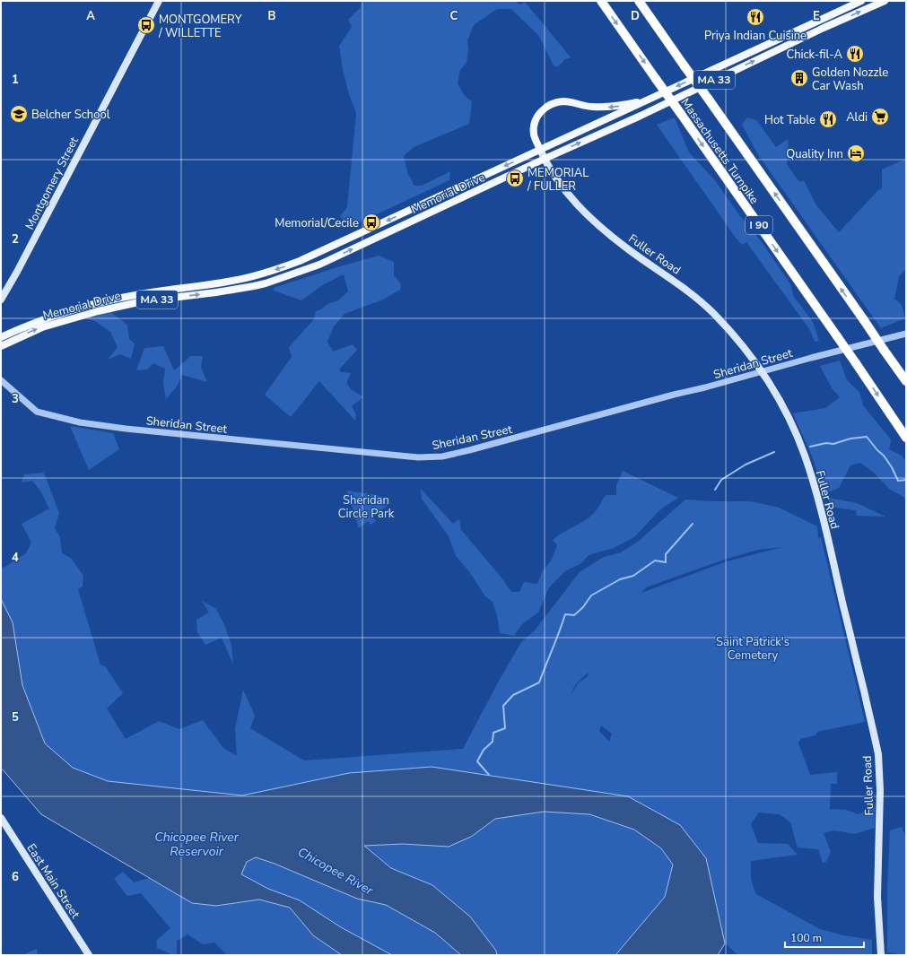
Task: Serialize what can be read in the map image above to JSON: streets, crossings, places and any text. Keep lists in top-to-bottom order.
{
  "streets": {
    "highway": ["Massachusetts Turnpike", "I 90"],
    "main road": [
      "MA 33",
      "Montgomery Street",
      "Memorial Drive",
      "Fuller Road",
      "East Main Street"
    ],
    "street": ["Sheridan Street"]
  },
  "crossings": [
    ["Memorial Drive", "Fuller Road"],
    ["Fuller Road", "Sheridan Street"]
  ],
  "water": ["Chicopee River Reservoir", "Chicopee River"],
  "parks": ["Sheridan Circle Park", "Saint Patrick's Cemetery"],
  "places": {
    "restaurant": ["Priya Indian Cuisine", "Chick-fil-A", "Hot Table"],
    "bus stop": ["MONTGOMERY / WILLETTE", "MEMORIAL / FULLER", "Memorial/Cecile"],
    "building": ["Golden Nozzle Car Wash"],
    "school or university": ["Belcher School"],
    "supermarket": ["Aldi"],
    "hotel": ["Quality Inn"]
  },
  "scale_bar": "100 m",
  "grid": {
    "columns": [
      "A",
      "B",
      "C",
      "D",
      "E"
    ],
    "rows": [
      "1",
      "2",
      "3",
      "4",
      "5",
      "6"
    ]
  }
}
